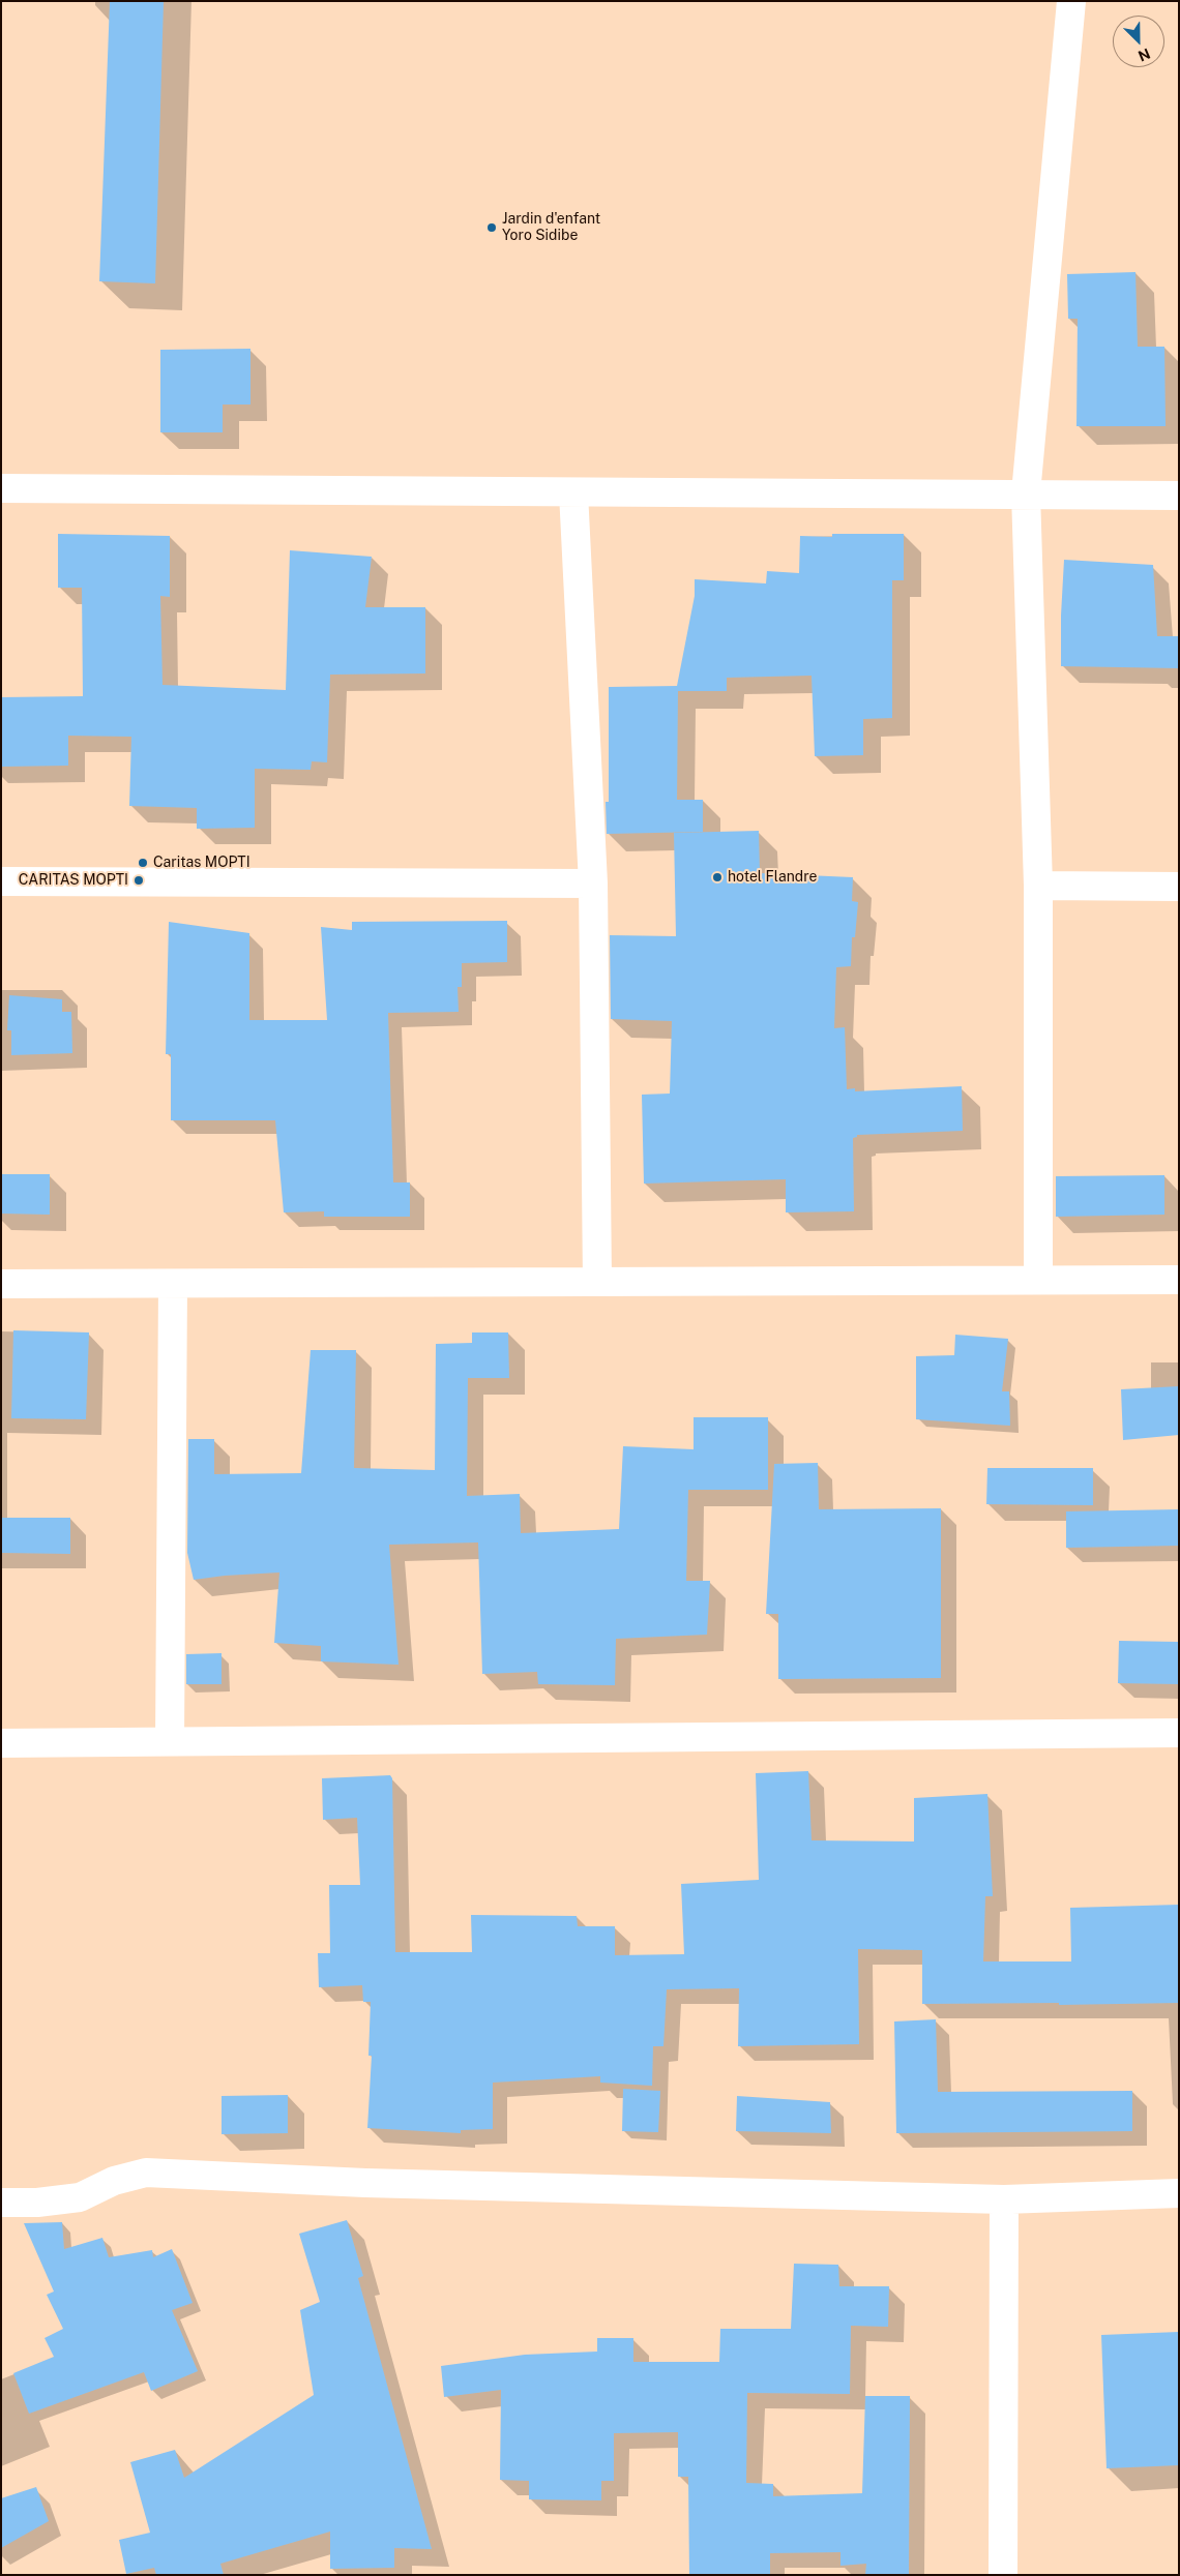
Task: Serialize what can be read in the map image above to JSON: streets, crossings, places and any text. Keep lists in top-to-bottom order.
{
  "places": [
    "Jardin d'enfant Yoro Sidibe",
    "Caritas MOPTI",
    "hotel Flandre",
    "CARITAS MOPTI"
  ],
  "north": "bottom right"
}
